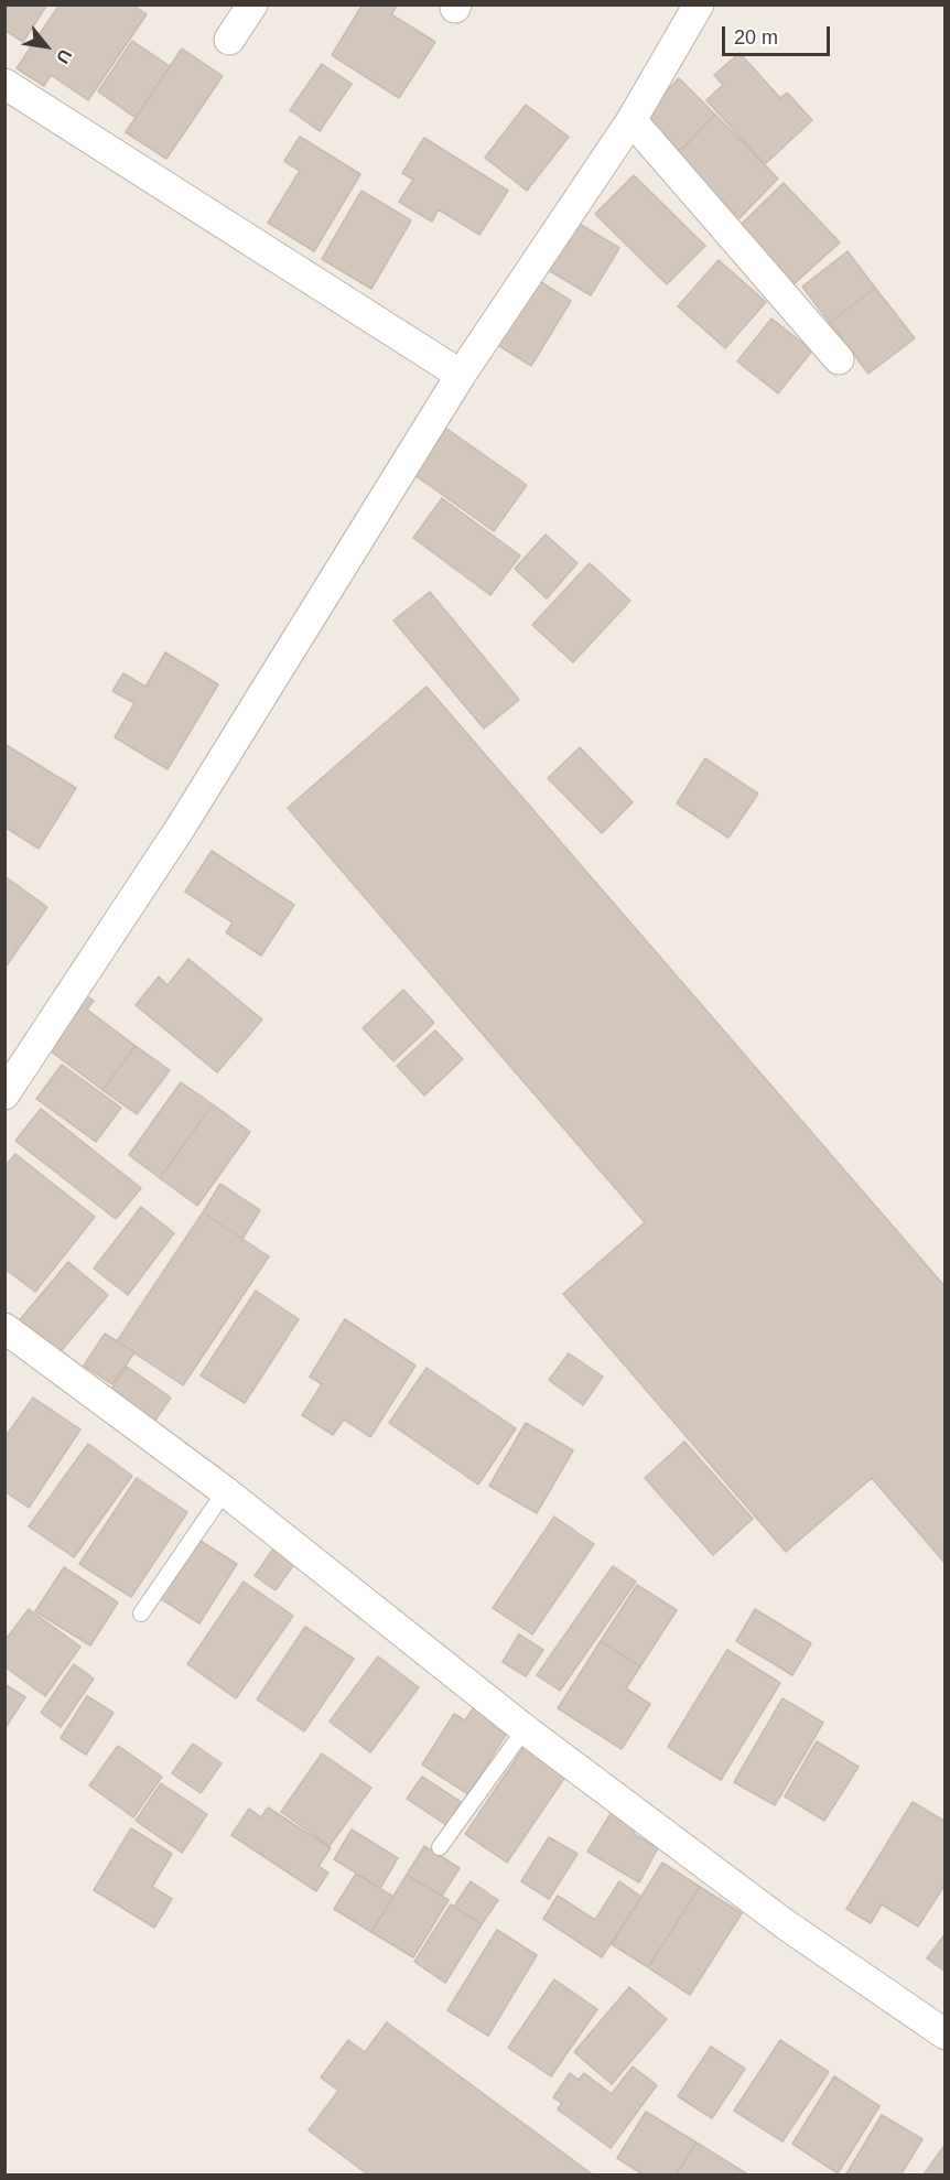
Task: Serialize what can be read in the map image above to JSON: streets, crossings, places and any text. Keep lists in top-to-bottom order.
{
  "scale_bar": "20 m",
  "north": "bottom right"
}
